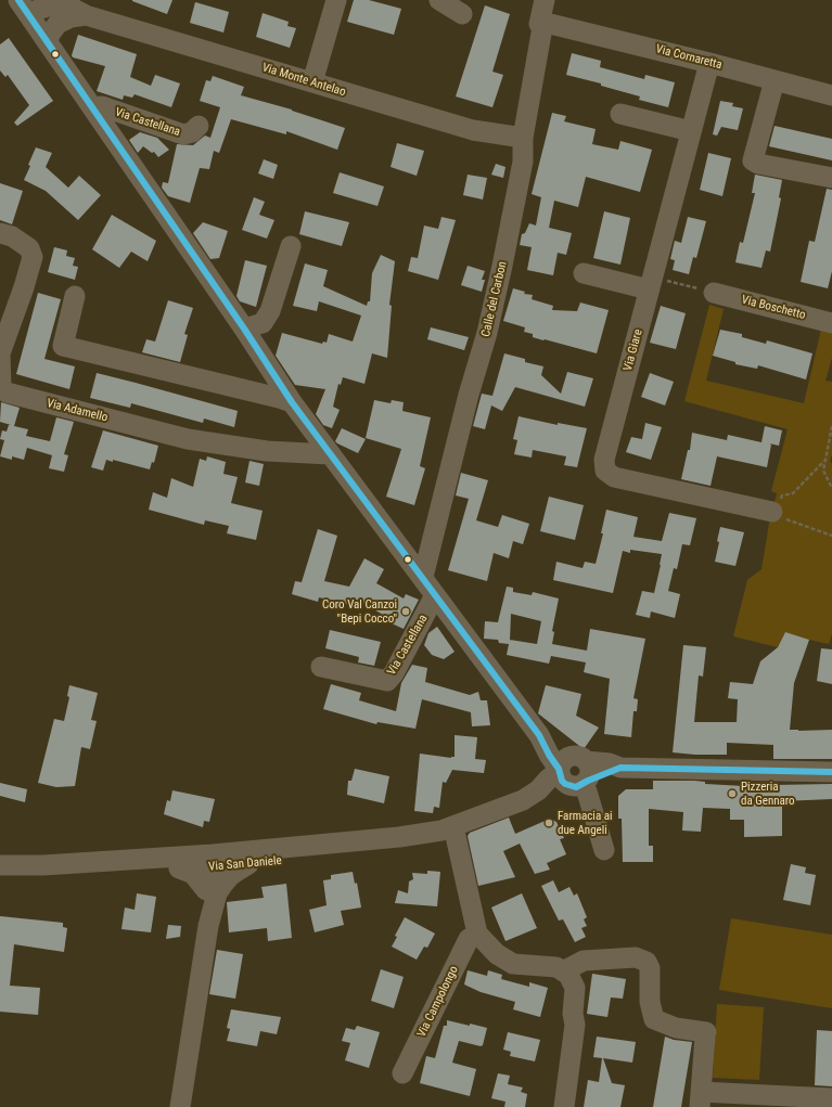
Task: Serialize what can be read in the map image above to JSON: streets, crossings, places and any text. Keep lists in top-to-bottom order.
{
  "streets": {
    "street": [
      "Via Cornaretta",
      "Via Monte Antelao",
      "Via Castellana",
      "Calle del Carbon",
      "Via Boschetto",
      "Via Giare",
      "Via Adamello",
      "Via San Daniele",
      "Via Campolongo"
    ]
  },
  "crossings": [
    ["Via Cornaretta", "Calle del Carbon"],
    ["Via Cornaretta", "Via Giare"],
    ["Via Monte Antelao", "Via Castellana"],
    ["Via Monte Antelao", "Calle del Carbon"],
    ["Via Castellana", "Calle del Carbon"],
    ["Via Castellana", "Via Adamello"],
    ["Via Castellana", "Via San Daniele"]
  ],
  "places": ["Coro Val Canzoi \"Bepi Cocco\"", "Pizzeria da Gennaro", "Farmacia ai due Angeli"]
}
